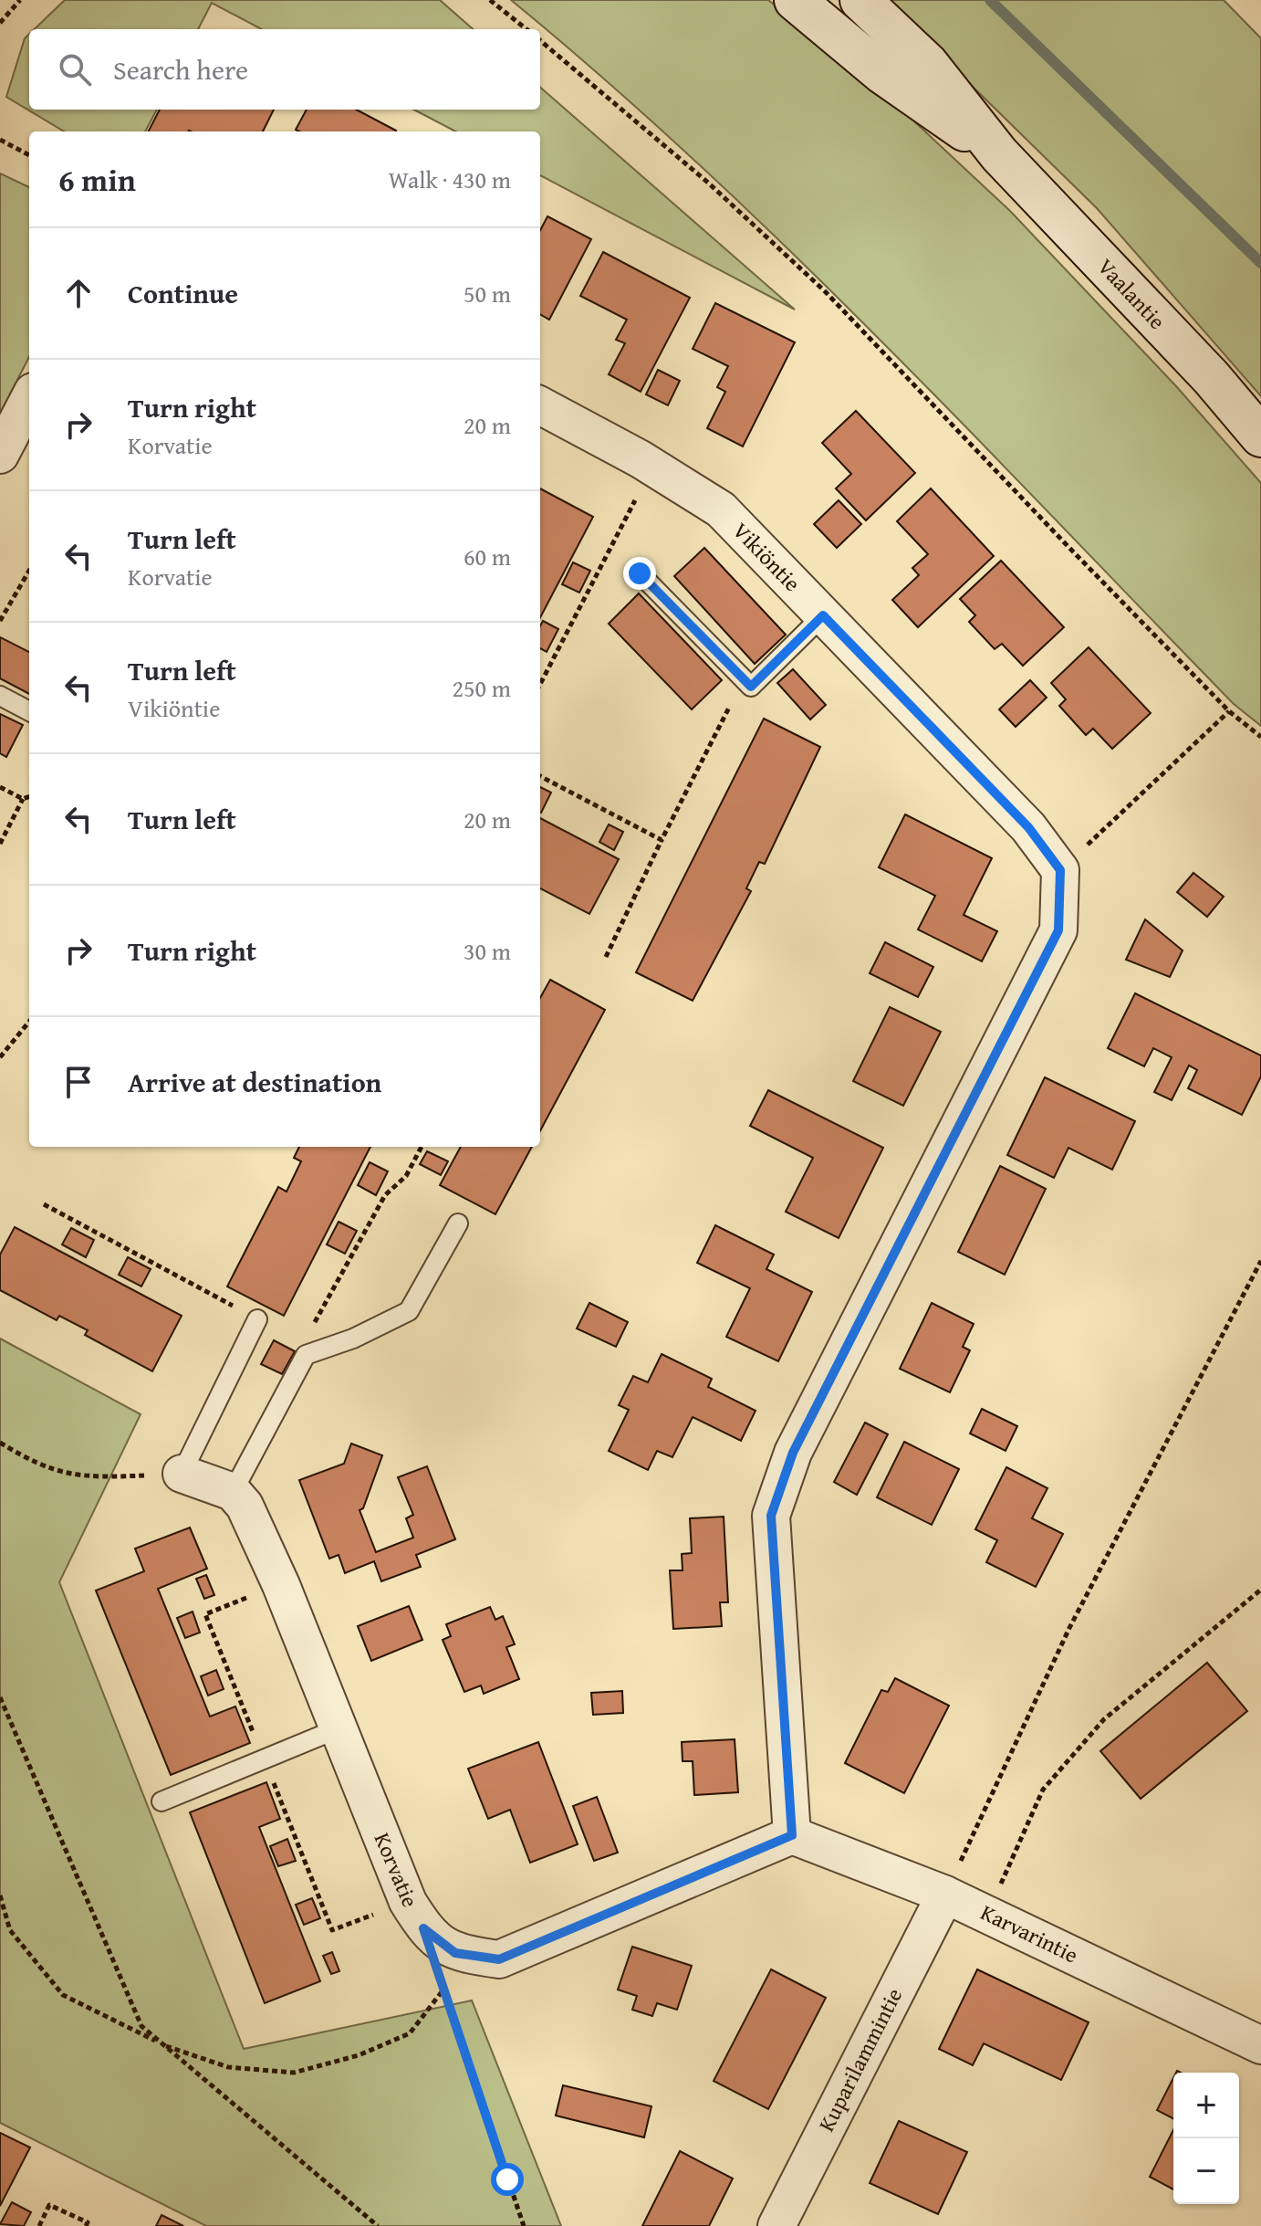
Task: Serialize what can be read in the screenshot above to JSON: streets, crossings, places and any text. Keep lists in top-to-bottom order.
{
  "streets": {
    "street": [
      "Vaalantie",
      "Vikiöntie",
      "Korvatie",
      "Karvarintie",
      "Kuparilammintie"
    ]
  },
  "crossings": [
    ["Korvatie", "Karvarintie"],
    ["Karvarintie", "Kuparilammintie"]
  ],
  "page": {
    "search": "Search here",
    "heading": ["6 min", "Walk · 430 m"],
    "list": [
      ["Continue", "50 m"],
      ["Turn right", "Korvatie", "20 m"],
      ["Turn left", "Korvatie", "60 m"],
      ["Turn left", "Vikiöntie", "250 m"],
      ["Turn left", "20 m"],
      ["Turn right", "30 m"],
      "Arrive at destination"
    ],
    "map_buttons": ["+", "−"]
  }
}
